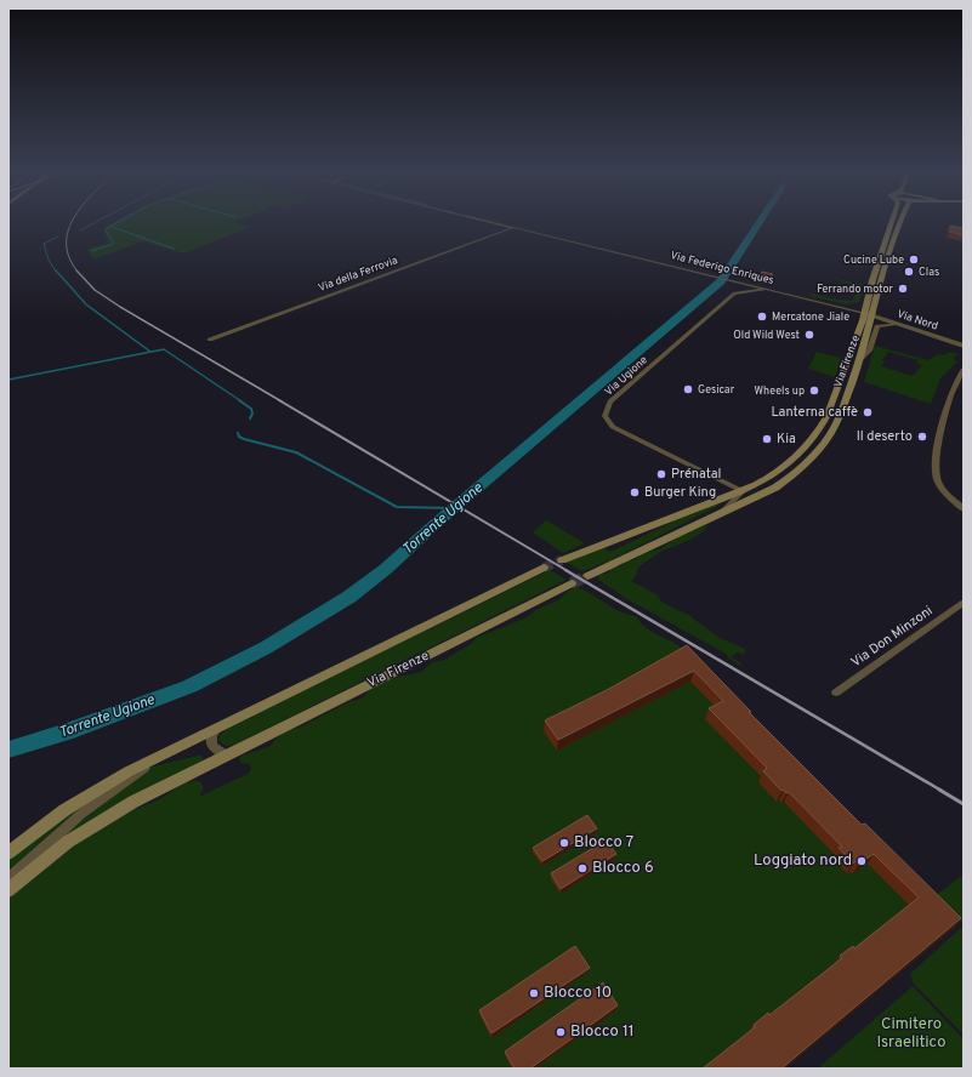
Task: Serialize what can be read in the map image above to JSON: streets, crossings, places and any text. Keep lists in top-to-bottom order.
{
  "streets": {
    "main road": ["Via Firenze"],
    "street": [
      "Via Federigo Enriques",
      "Via della Ferrovia",
      "Via Nord",
      "Via Ugione",
      "Via Don Minzoni"
    ]
  },
  "crossings": [
    ["Via Federigo Enriques", "Via della Ferrovia"],
    ["Via Federigo Enriques", "Via Nord"],
    ["Via Federigo Enriques", "Via Firenze"],
    ["Via Federigo Enriques", "Via Ugione"],
    ["Via Nord", "Via Firenze"],
    ["Via Firenze", "Via Ugione"]
  ],
  "water": ["Torrente Ugione"],
  "parks": ["Cimitero Israelitico"],
  "places": [
    "Cucine Lube",
    "Clas",
    "Ferrando motor",
    "Mercatone Jiale",
    "Old Wild West",
    "Gesicar",
    "Wheels up",
    "Lanterna caffè",
    "Il deserto",
    "Kia",
    "Prénatal",
    "Burger King",
    "Blocco 7",
    "Loggiato nord",
    "Blocco 6",
    "Blocco 10",
    "Blocco 11"
  ]
}
